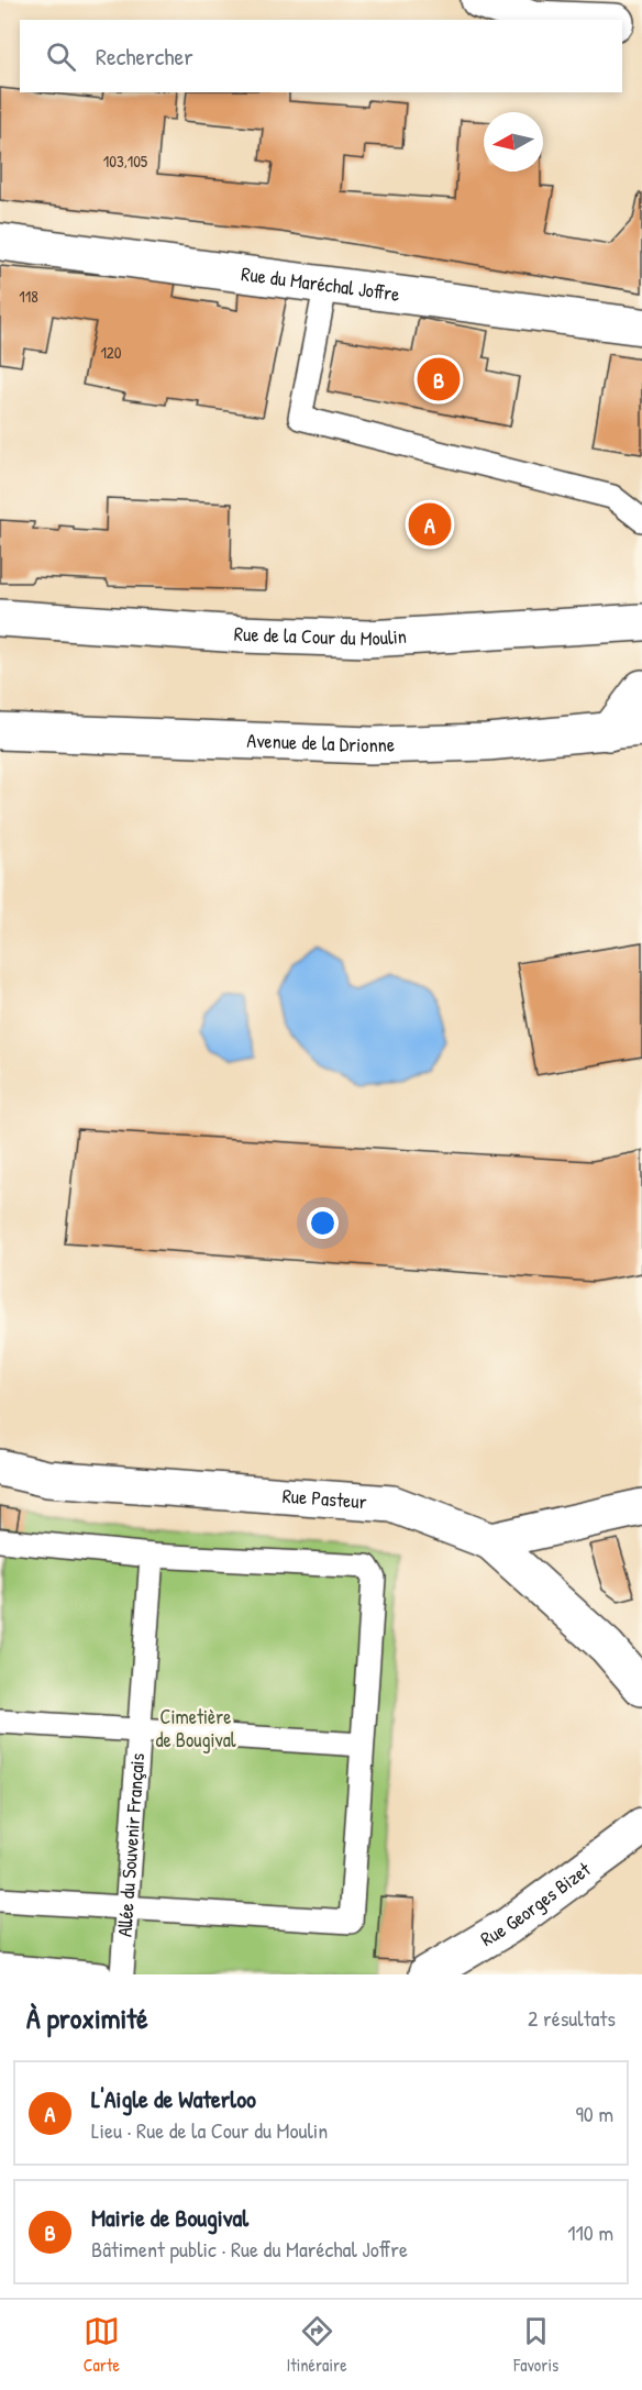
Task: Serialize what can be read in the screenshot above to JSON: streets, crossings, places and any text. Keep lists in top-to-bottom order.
{
  "streets": {
    "street": [
      "Rue du Maréchal Joffre",
      "Rue de la Cour du Moulin",
      "Avenue de la Drionne",
      "Rue Pasteur",
      "Rue Georges Bizet"
    ],
    "lane": ["Allée du Souvenir Français"]
  },
  "parks": ["Cimetière de Bougival"],
  "house_numbers": ["103,105", "118", "120"],
  "north": "left",
  "page": {
    "search": "Rechercher",
    "pins": ["B", "A"],
    "heading": ["À proximité", "2 résultats"],
    "list": [
      {
        "mark": "A",
        "name": "L'Aigle de Waterloo",
        "note": "Lieu · Rue de la Cour du Moulin",
        "value": "90 m"
      },
      {
        "mark": "B",
        "name": "Mairie de Bougival",
        "note": "Bâtiment public · Rue du Maréchal Joffre",
        "value": "110 m"
      }
    ],
    "nav": ["Carte", "Itinéraire", "Favoris"]
  }
}
